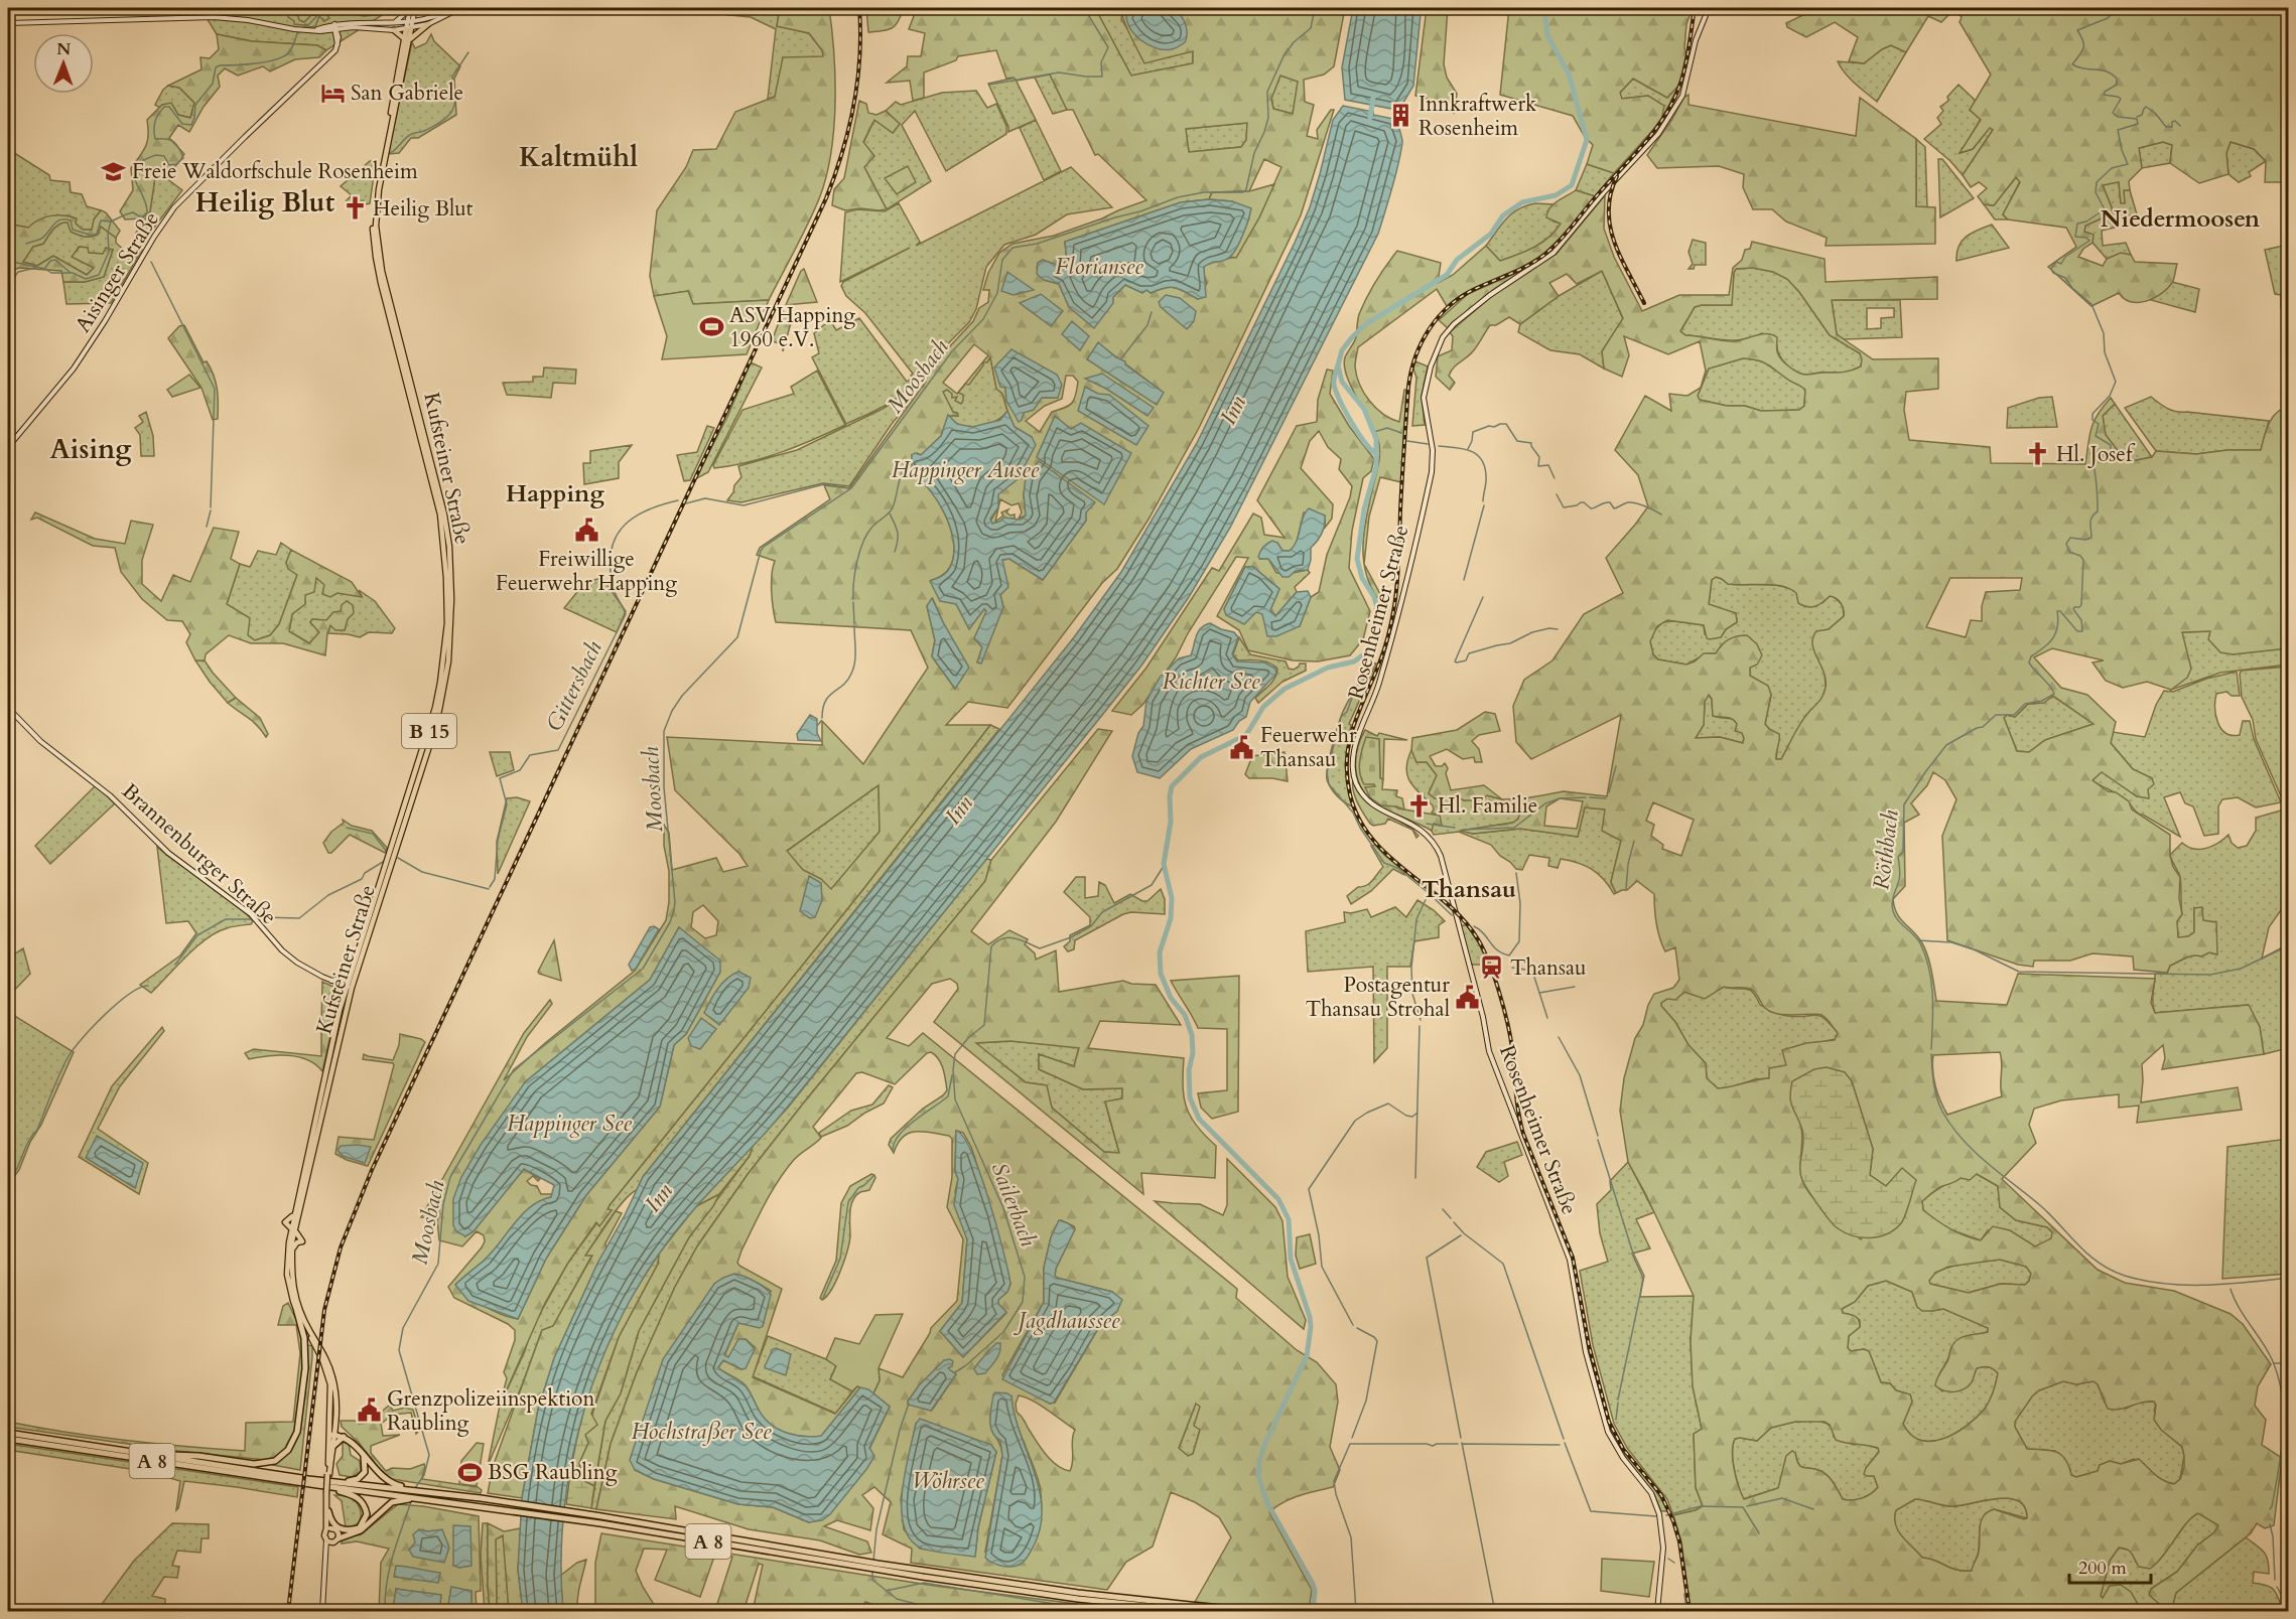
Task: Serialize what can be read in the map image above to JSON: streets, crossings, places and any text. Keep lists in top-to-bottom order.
{
  "streets": {
    "highway": ["A 8"],
    "main road": [
      "Aisinger Straße",
      "Kufsteiner Straße",
      "Rosenheimer Straße",
      "B 15",
      "Brannenburger Straße"
    ]
  },
  "crossings": [
    ["Kufsteiner Straße", "B 15"],
    ["Kufsteiner Straße", "Brannenburger Straße"]
  ],
  "districts": [
    "Kaltmühl",
    "Heilig Blut",
    "Niedermoosen",
    "Aising",
    "Happing",
    "Thansau"
  ],
  "water": [
    "Floriansee",
    "Moosbach",
    "Inn",
    "Happinger Ausee",
    "Richter See",
    "Gittersbach",
    "Röthbach",
    "Happinger See",
    "Sailerbach",
    "Jagdhaussee",
    "Hochstraßer See",
    "Wöhrsee"
  ],
  "places": {
    "hotel": ["San Gabriele"],
    "building": ["Innkraftwerk Rosenheim"],
    "school or university": ["Freie Waldorfschule Rosenheim"],
    "church": ["Heilig Blut", "Hl. Josef", "Hl. Familie"],
    "sports": ["ASV Happing 1960 e.V.", "BSG Raubling"],
    "public building": [
      "Freiwillige Feuerwehr Happing",
      "Feuerwehr Thansau",
      "Postagentur Thansau Strohal",
      "Grenzpolizeiinspektion Raubling"
    ],
    "station": ["Thansau"]
  },
  "scale_bar": "200 m",
  "north": "top"
}
